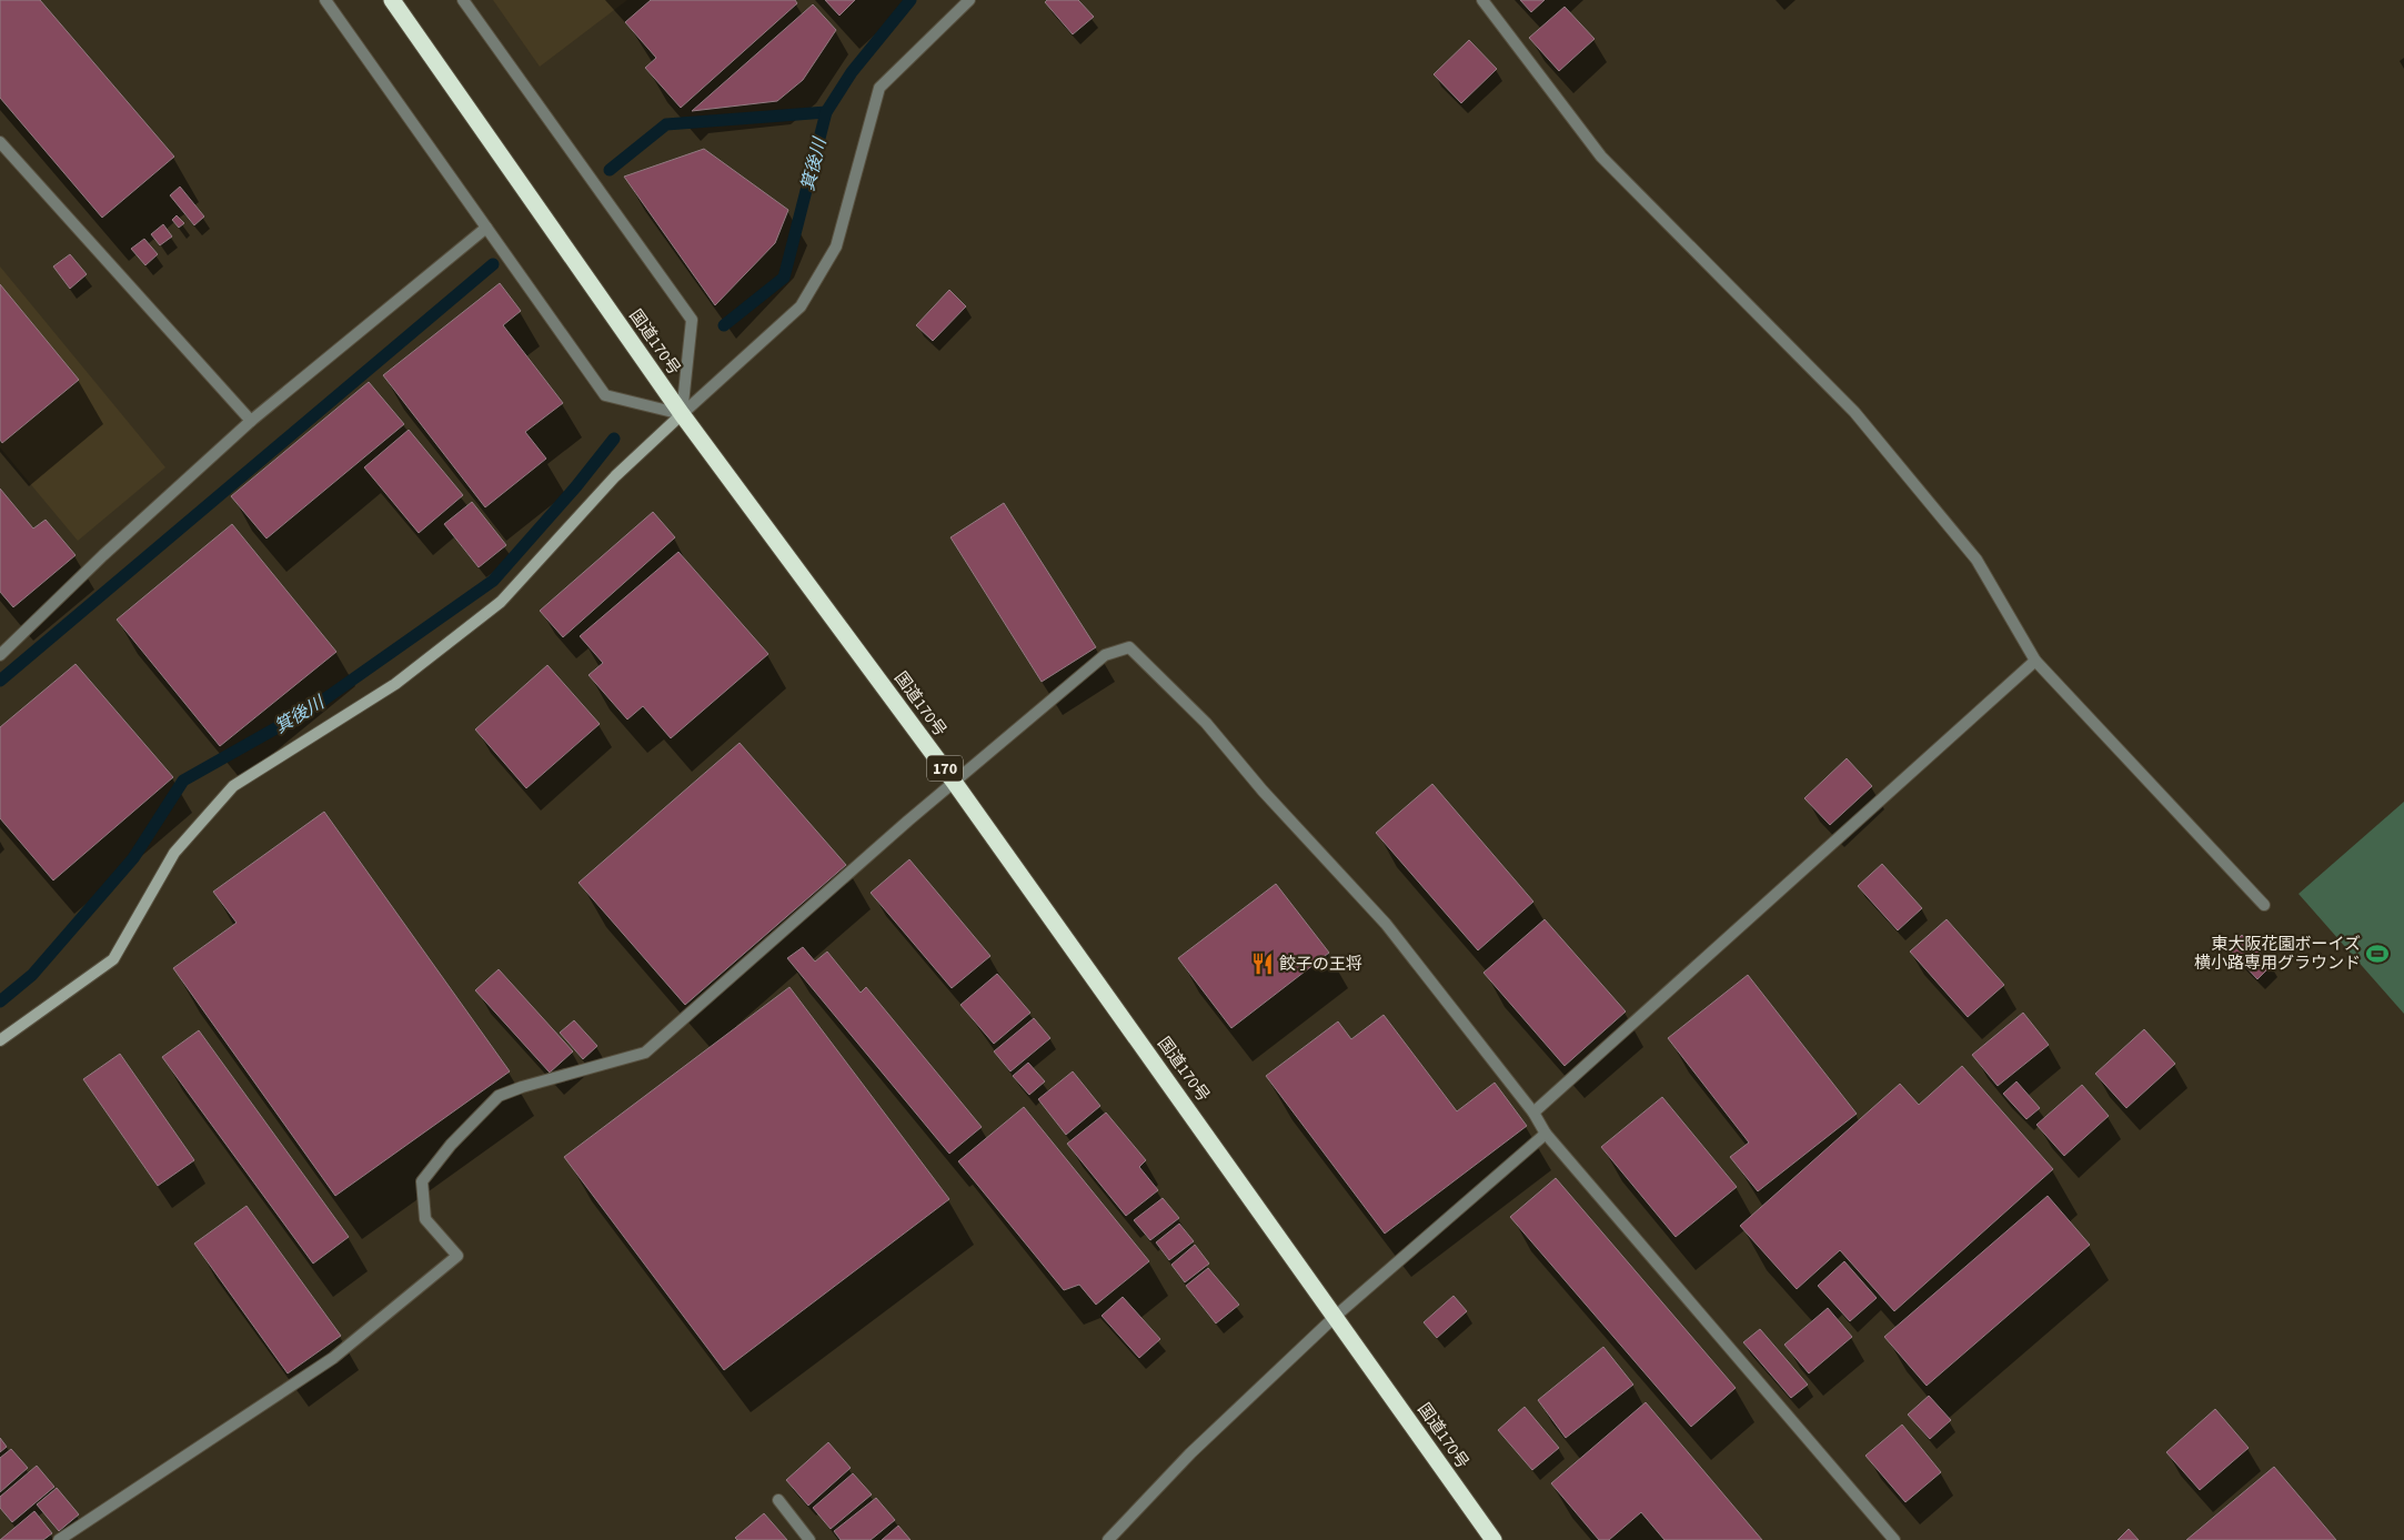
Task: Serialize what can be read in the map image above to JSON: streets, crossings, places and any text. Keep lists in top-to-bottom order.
{
  "streets": {
    "highway": ["国道170号", "170"]
  },
  "water": ["箕後川"],
  "places": {
    "sports": ["東大阪花園ボーイズ 横小路専用グラウンド"],
    "restaurant": ["餃子の王将"]
  }
}
